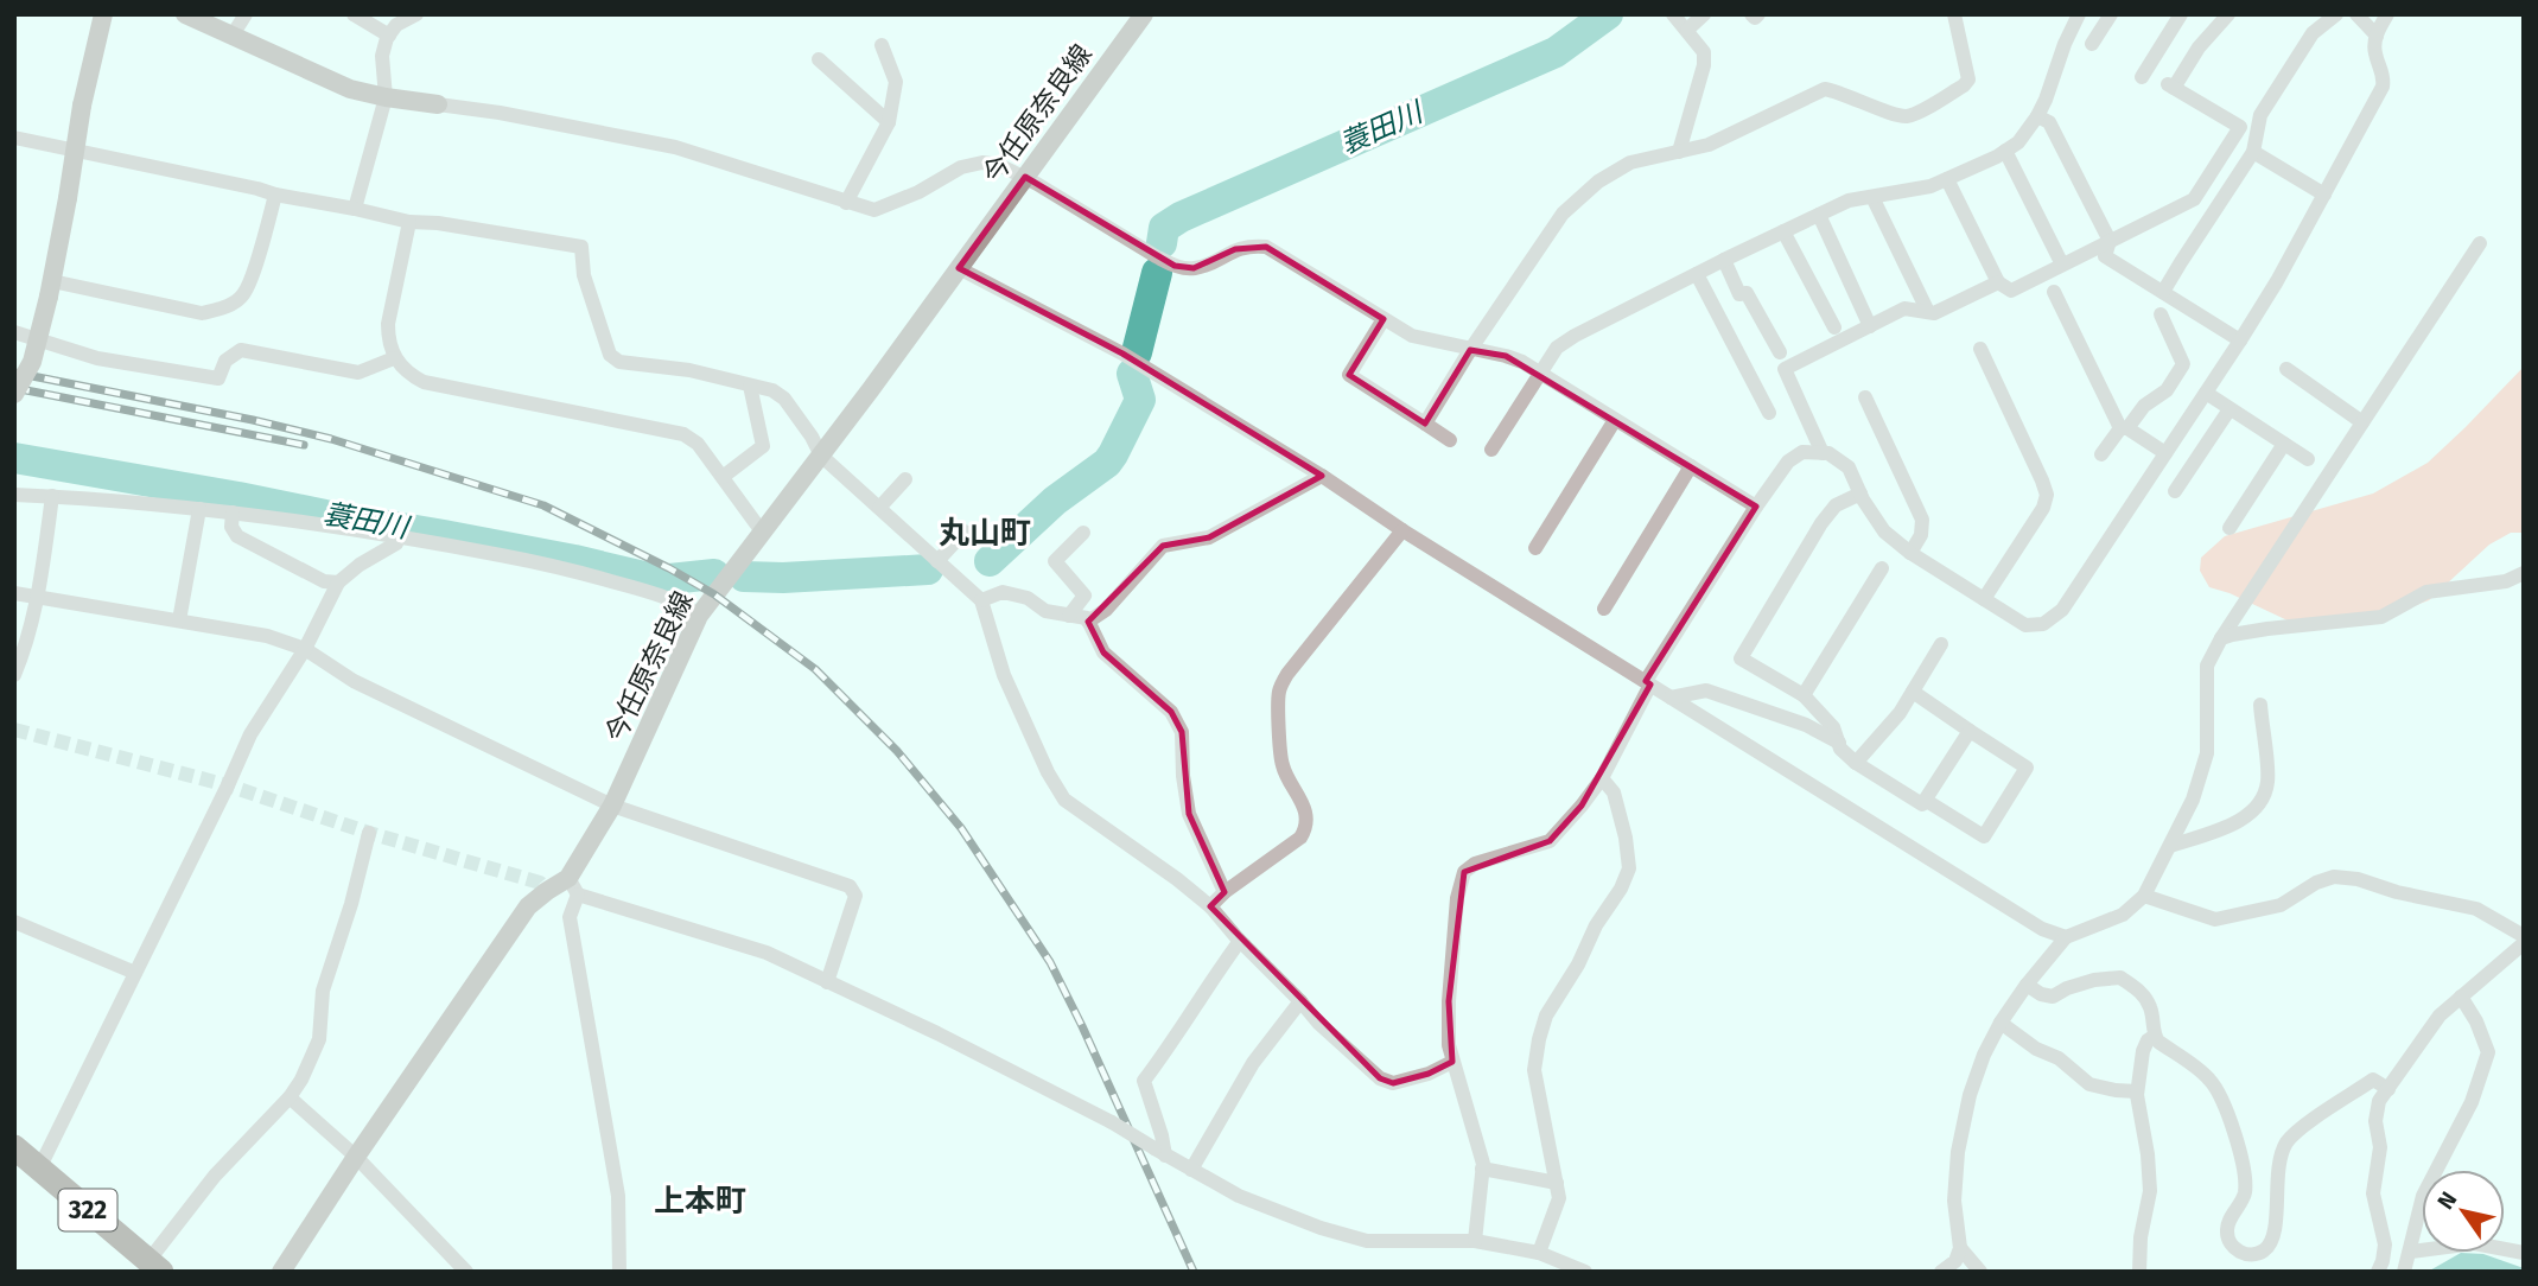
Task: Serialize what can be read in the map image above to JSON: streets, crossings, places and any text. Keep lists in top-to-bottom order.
{
  "streets": {
    "highway": ["322"],
    "main road": ["今任原奈良線"]
  },
  "districts": ["丸山町", "上本町"],
  "water": ["蓑田川"],
  "north": "top left"
}
